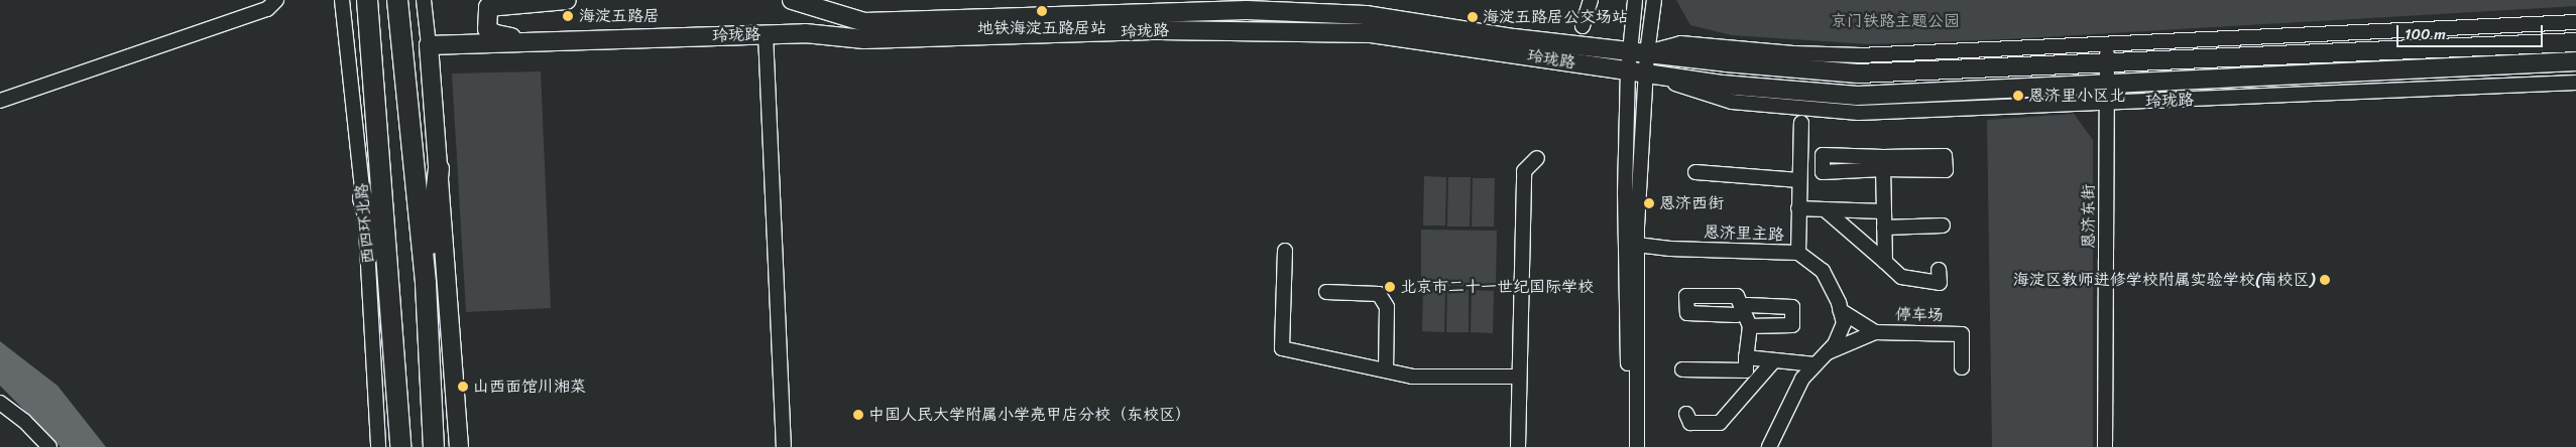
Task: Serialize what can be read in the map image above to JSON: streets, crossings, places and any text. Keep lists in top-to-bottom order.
{
  "streets": {
    "highway": ["西四环北路"],
    "main road": ["玲珑路"],
    "street": ["恩济东街", "恩济里主路", "停车场"]
  },
  "crossings": [
    ["玲珑路", "恩济东街"]
  ],
  "parks": ["京门铁路主题公园"],
  "places": [
    "地铁海淀五路居站",
    "海淀五路居",
    "海淀五路居公交场站",
    "恩济里小区北",
    "恩济西街",
    "海淀区教师进修学校附属实验学校(南校区)",
    "北京市二十一世纪国际学校",
    "山西面馆川湘菜",
    "中国人民大学附属小学亮甲店分校（东校区）"
  ],
  "scale_bar": "100 m"
}
